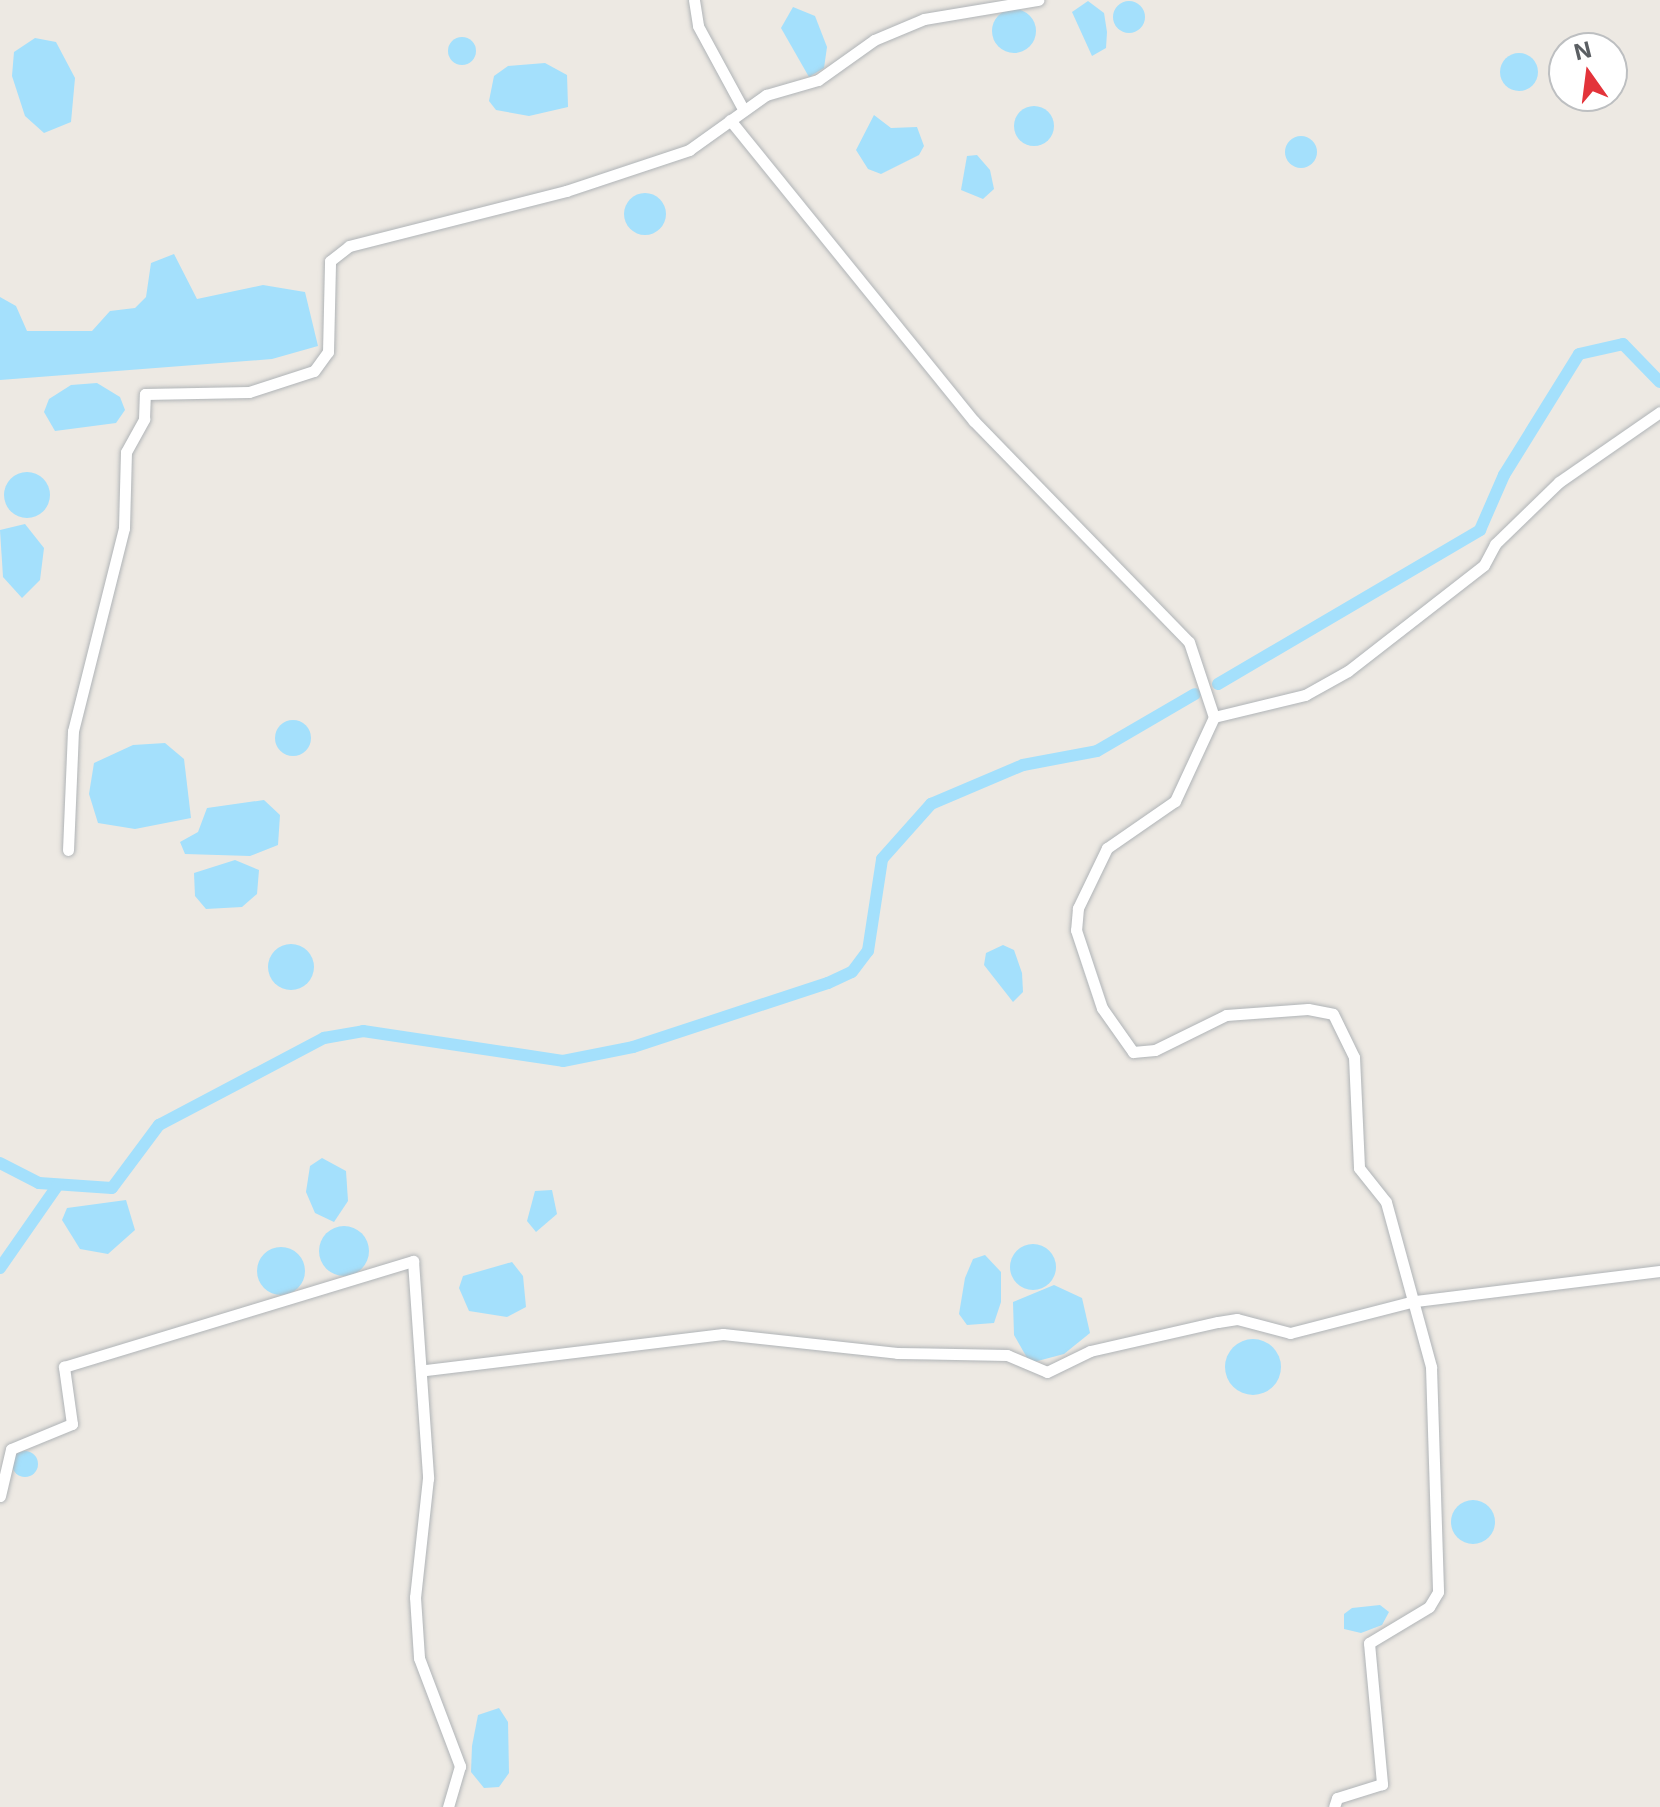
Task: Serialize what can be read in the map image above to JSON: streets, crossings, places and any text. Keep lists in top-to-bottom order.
{
  "north": "top"
}
